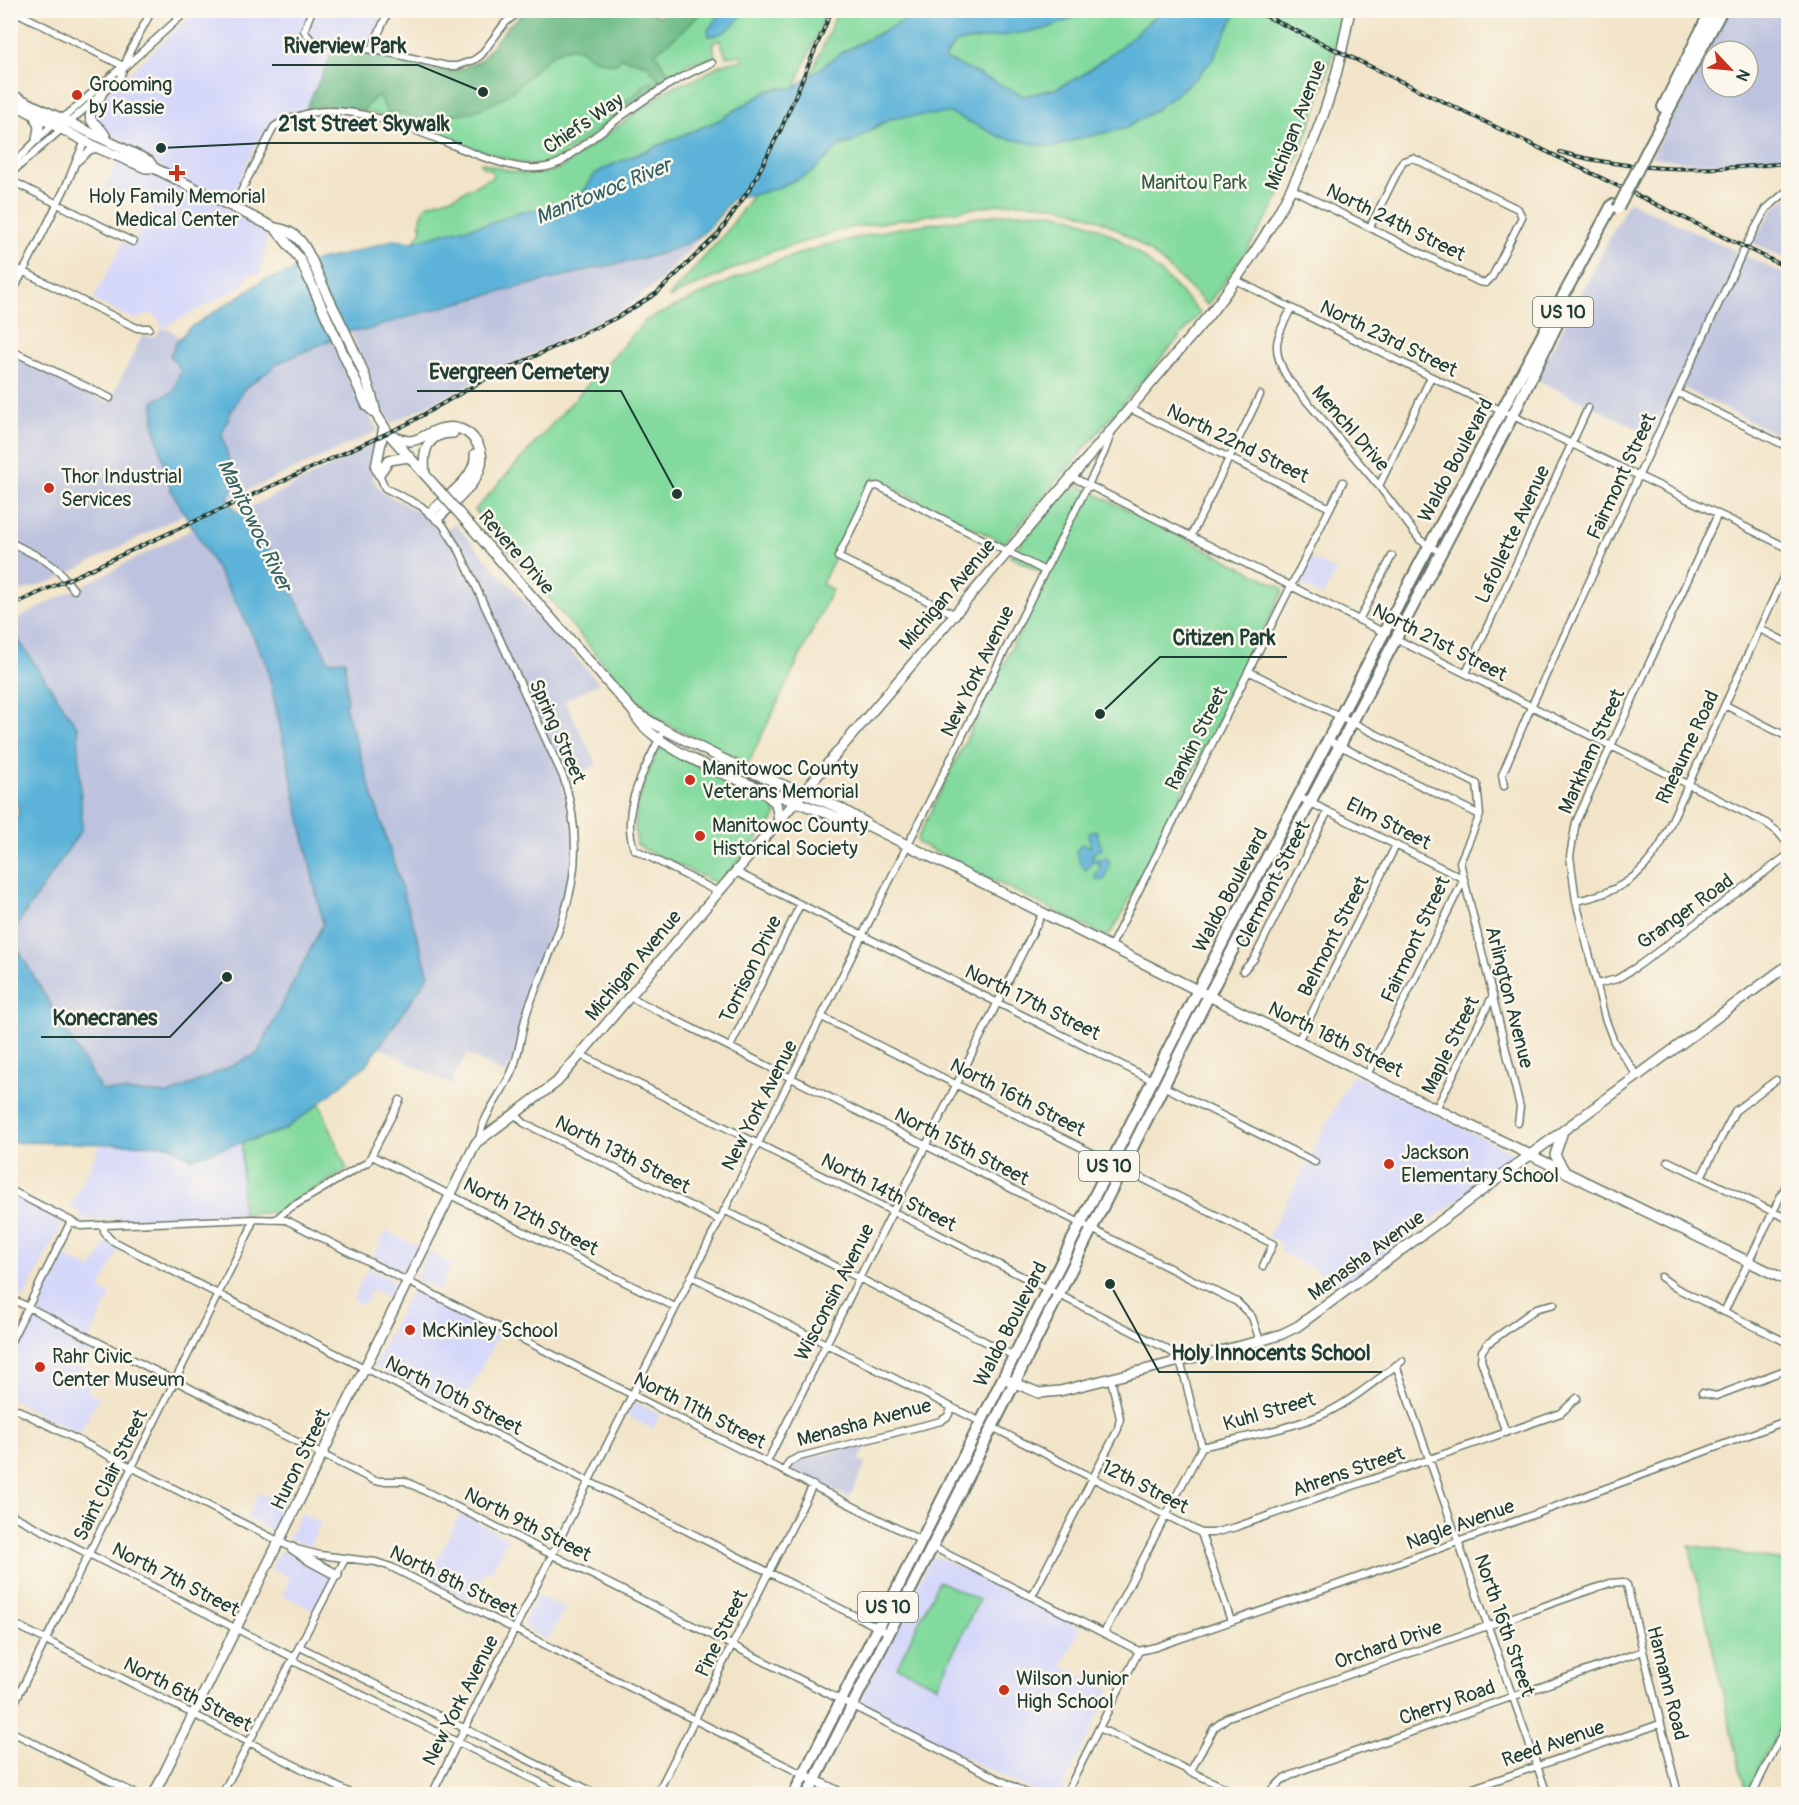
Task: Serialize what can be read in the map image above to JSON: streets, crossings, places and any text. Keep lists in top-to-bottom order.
{
  "streets": {
    "main road": [
      "Michigan Avenue",
      "US 10",
      "Waldo Boulevard",
      "Revere Drive",
      "North 18th Street",
      "Menasha Avenue",
      "Huron Street",
      "North 8th Street"
    ],
    "street": [
      "Chiefs Way",
      "North 24th Street",
      "North 23rd Street",
      "Menchl Drive",
      "North 22nd Street",
      "Fairmont Street",
      "Lafollette Avenue",
      "North 21st Street",
      "New York Avenue",
      "Spring Street",
      "Rankin Street",
      "Rheaume Road",
      "Markham Street",
      "Elm Street",
      "Clermont Street",
      "Granger Road",
      "Belmont Street",
      "Torrison Drive",
      "Arlington Avenue",
      "North 17th Street",
      "Maple Street",
      "North 16th Street",
      "North 15th Street",
      "North 13th Street",
      "North 14th Street",
      "North 12th Street",
      "Wisconsin Avenue",
      "North 10th Street",
      "North 11th Street",
      "Kuhl Street",
      "Ahrens Street",
      "Saint Clair Street",
      "12th Street",
      "North 9th Street",
      "Nagle Avenue",
      "North 7th Street",
      "Pine Street",
      "Orchard Drive",
      "Hamann Road",
      "North 6th Street",
      "Cherry Road",
      "Reed Avenue"
    ]
  },
  "crossings": [
    ["Chiefs Way", "Revere Drive"],
    ["Michigan Avenue", "North 24th Street"],
    ["Michigan Avenue", "North 23rd Street"],
    ["Michigan Avenue", "North 22nd Street"],
    ["Michigan Avenue", "North 21st Street"],
    ["Michigan Avenue", "New York Avenue"],
    ["Michigan Avenue", "Spring Street"],
    ["Michigan Avenue", "North 17th Street"],
    ["Michigan Avenue", "North 18th Street"],
    ["Michigan Avenue", "North 15th Street"],
    ["Michigan Avenue", "North 13th Street"],
    ["Michigan Avenue", "North 14th Street"],
    ["Michigan Avenue", "Huron Street"],
    ["North 23rd Street", "Menchl Drive"],
    ["North 23rd Street", "Waldo Boulevard"],
    ["North 23rd Street", "Fairmont Street"],
    ["North 23rd Street", "Lafollette Avenue"],
    ["North 23rd Street", "Markham Street"],
    ["Menchl Drive", "Waldo Boulevard"],
    ["North 22nd Street", "Rankin Street"],
    ["Waldo Boulevard", "North 21st Street"],
    ["Waldo Boulevard", "Elm Street"],
    ["Waldo Boulevard", "North 17th Street"],
    ["Waldo Boulevard", "North 18th Street"],
    ["Waldo Boulevard", "North 16th Street"],
    ["Waldo Boulevard", "North 15th Street"],
    ["Waldo Boulevard", "North 14th Street"],
    ["Waldo Boulevard", "Menasha Avenue"],
    ["Waldo Boulevard", "North 10th Street"],
    ["Waldo Boulevard", "North 11th Street"],
    ["Waldo Boulevard", "12th Street"],
    ["Waldo Boulevard", "North 9th Street"],
    ["Waldo Boulevard", "North 8th Street"],
    ["Fairmont Street", "North 21st Street"],
    ["Fairmont Street", "Elm Street"],
    ["Fairmont Street", "Arlington Avenue"],
    ["Fairmont Street", "North 18th Street"],
    ["Lafollette Avenue", "North 21st Street"],
    ["Revere Drive", "North 18th Street"],
    ["North 21st Street", "New York Avenue"],
    ["North 21st Street", "Rankin Street"],
    ["North 21st Street", "Rheaume Road"],
    ["North 21st Street", "Markham Street"],
    ["New York Avenue", "North 17th Street"],
    ["New York Avenue", "North 18th Street"],
    ["New York Avenue", "North 16th Street"],
    ["New York Avenue", "North 15th Street"],
    ["New York Avenue", "North 13th Street"],
    ["New York Avenue", "North 14th Street"],
    ["New York Avenue", "North 12th Street"],
    ["New York Avenue", "North 10th Street"],
    ["New York Avenue", "North 11th Street"],
    ["New York Avenue", "North 9th Street"],
    ["New York Avenue", "North 7th Street"],
    ["New York Avenue", "North 8th Street"],
    ["Spring Street", "Huron Street"],
    ["Rankin Street", "North 18th Street"],
    ["Rheaume Road", "Markham Street"],
    ["Markham Street", "Granger Road"],
    ["Markham Street", "Menasha Avenue"],
    ["Elm Street", "Clermont Street"],
    ["Elm Street", "Belmont Street"],
    ["Elm Street", "Arlington Avenue"],
    ["Belmont Street", "North 18th Street"],
    ["Torrison Drive", "North 17th Street"],
    ["Torrison Drive", "North 15th Street"],
    ["Arlington Avenue", "Maple Street"],
    ["North 17th Street", "Wisconsin Avenue"],
    ["North 18th Street", "Maple Street"],
    ["North 18th Street", "Menasha Avenue"],
    ["North 18th Street", "Wisconsin Avenue"],
    ["North 16th Street", "Wisconsin Avenue"],
    ["North 16th Street", "Kuhl Street"],
    ["North 16th Street", "Ahrens Street"],
    ["North 16th Street", "Nagle Avenue"],
    ["North 16th Street", "Orchard Drive"],
    ["North 16th Street", "Cherry Road"],
    ["North 16th Street", "Reed Avenue"],
    ["North 15th Street", "Menasha Avenue"],
    ["North 15th Street", "Wisconsin Avenue"],
    ["North 14th Street", "Menasha Avenue"],
    ["North 14th Street", "Wisconsin Avenue"],
    ["North 12th Street", "Huron Street"],
    ["Menasha Avenue", "North 11th Street"],
    ["Wisconsin Avenue", "North 11th Street"],
    ["North 10th Street", "North 11th Street"],
    ["North 10th Street", "Huron Street"],
    ["North 10th Street", "Saint Clair Street"],
    ["North 10th Street", "Pine Street"],
    ["North 11th Street", "Huron Street"],
    ["North 11th Street", "Saint Clair Street"],
    ["North 11th Street", "Nagle Avenue"],
    ["North 11th Street", "Pine Street"],
    ["Huron Street", "North 9th Street"],
    ["Huron Street", "North 7th Street"],
    ["Huron Street", "North 8th Street"],
    ["Huron Street", "North 6th Street"],
    ["Ahrens Street", "12th Street"],
    ["Saint Clair Street", "North 9th Street"],
    ["Saint Clair Street", "North 7th Street"],
    ["Saint Clair Street", "North 8th Street"],
    ["Saint Clair Street", "North 6th Street"],
    ["12th Street", "Nagle Avenue"],
    ["North 9th Street", "Pine Street"],
    ["North 8th Street", "Pine Street"],
    ["Orchard Drive", "Hamann Road"],
    ["Hamann Road", "Cherry Road"],
    ["Hamann Road", "Reed Avenue"]
  ],
  "water": ["Manitowoc River"],
  "parks": ["Manitou Park"],
  "places": {
    "other": [
      "Riverview Park",
      "Grooming by Kassie",
      "21st Street Skywalk",
      "Thor Industrial Services",
      "Evergreen Cemetery",
      "Citizen Park",
      "Manitowoc County Veterans Memorial",
      "Manitowoc County Historical Society",
      "Konecranes",
      "Jackson Elementary School",
      "Holy Innocents School",
      "McKinley School",
      "Rahr Civic Center Museum",
      "Wilson Junior High School"
    ],
    "health": ["Holy Family Memorial Medical Center"]
  },
  "north": "bottom right"
}
